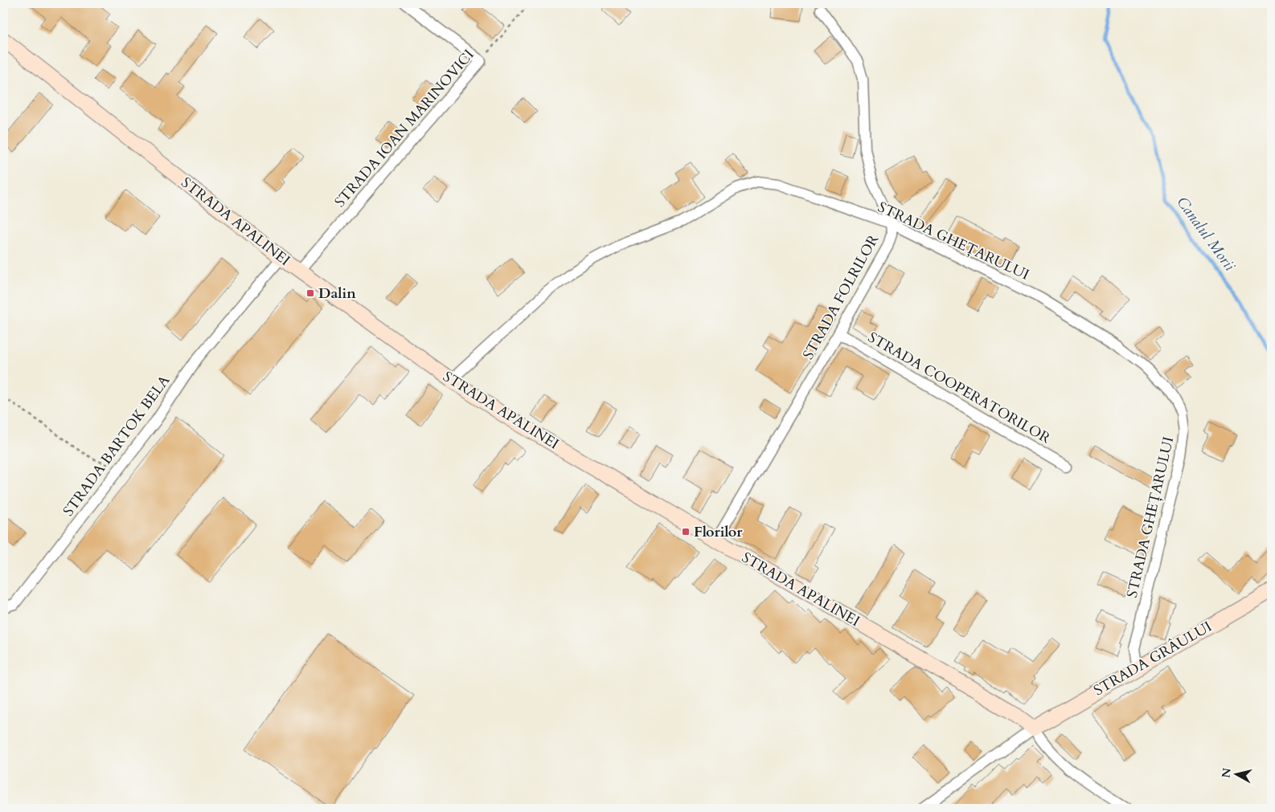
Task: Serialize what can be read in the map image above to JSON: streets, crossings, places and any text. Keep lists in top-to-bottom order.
{
  "streets": {
    "street": [
      "STRADA IOAN MARINOVICI",
      "STRADA APALINEI",
      "STRADA GHEȚARULUI",
      "STRADA FOLRILOR",
      "STRADA COOPERATORILOR",
      "STRADA BARTOK BELA",
      "STRADA GRÂULUI"
    ]
  },
  "crossings": [
    ["STRADA IOAN MARINOVICI", "STRADA APALINEI"],
    ["STRADA APALINEI", "STRADA GHEȚARULUI"],
    ["STRADA APALINEI", "STRADA FOLRILOR"],
    ["STRADA APALINEI", "STRADA BARTOK BELA"],
    ["STRADA APALINEI", "STRADA GRÂULUI"],
    ["STRADA GHEȚARULUI", "STRADA FOLRILOR"],
    ["STRADA GHEȚARULUI", "STRADA GRÂULUI"],
    ["STRADA FOLRILOR", "STRADA COOPERATORILOR"]
  ],
  "water": ["Canalul Morii"],
  "places": {
    "transit": ["Dalin", "Florilor"]
  },
  "north": "left"
}
